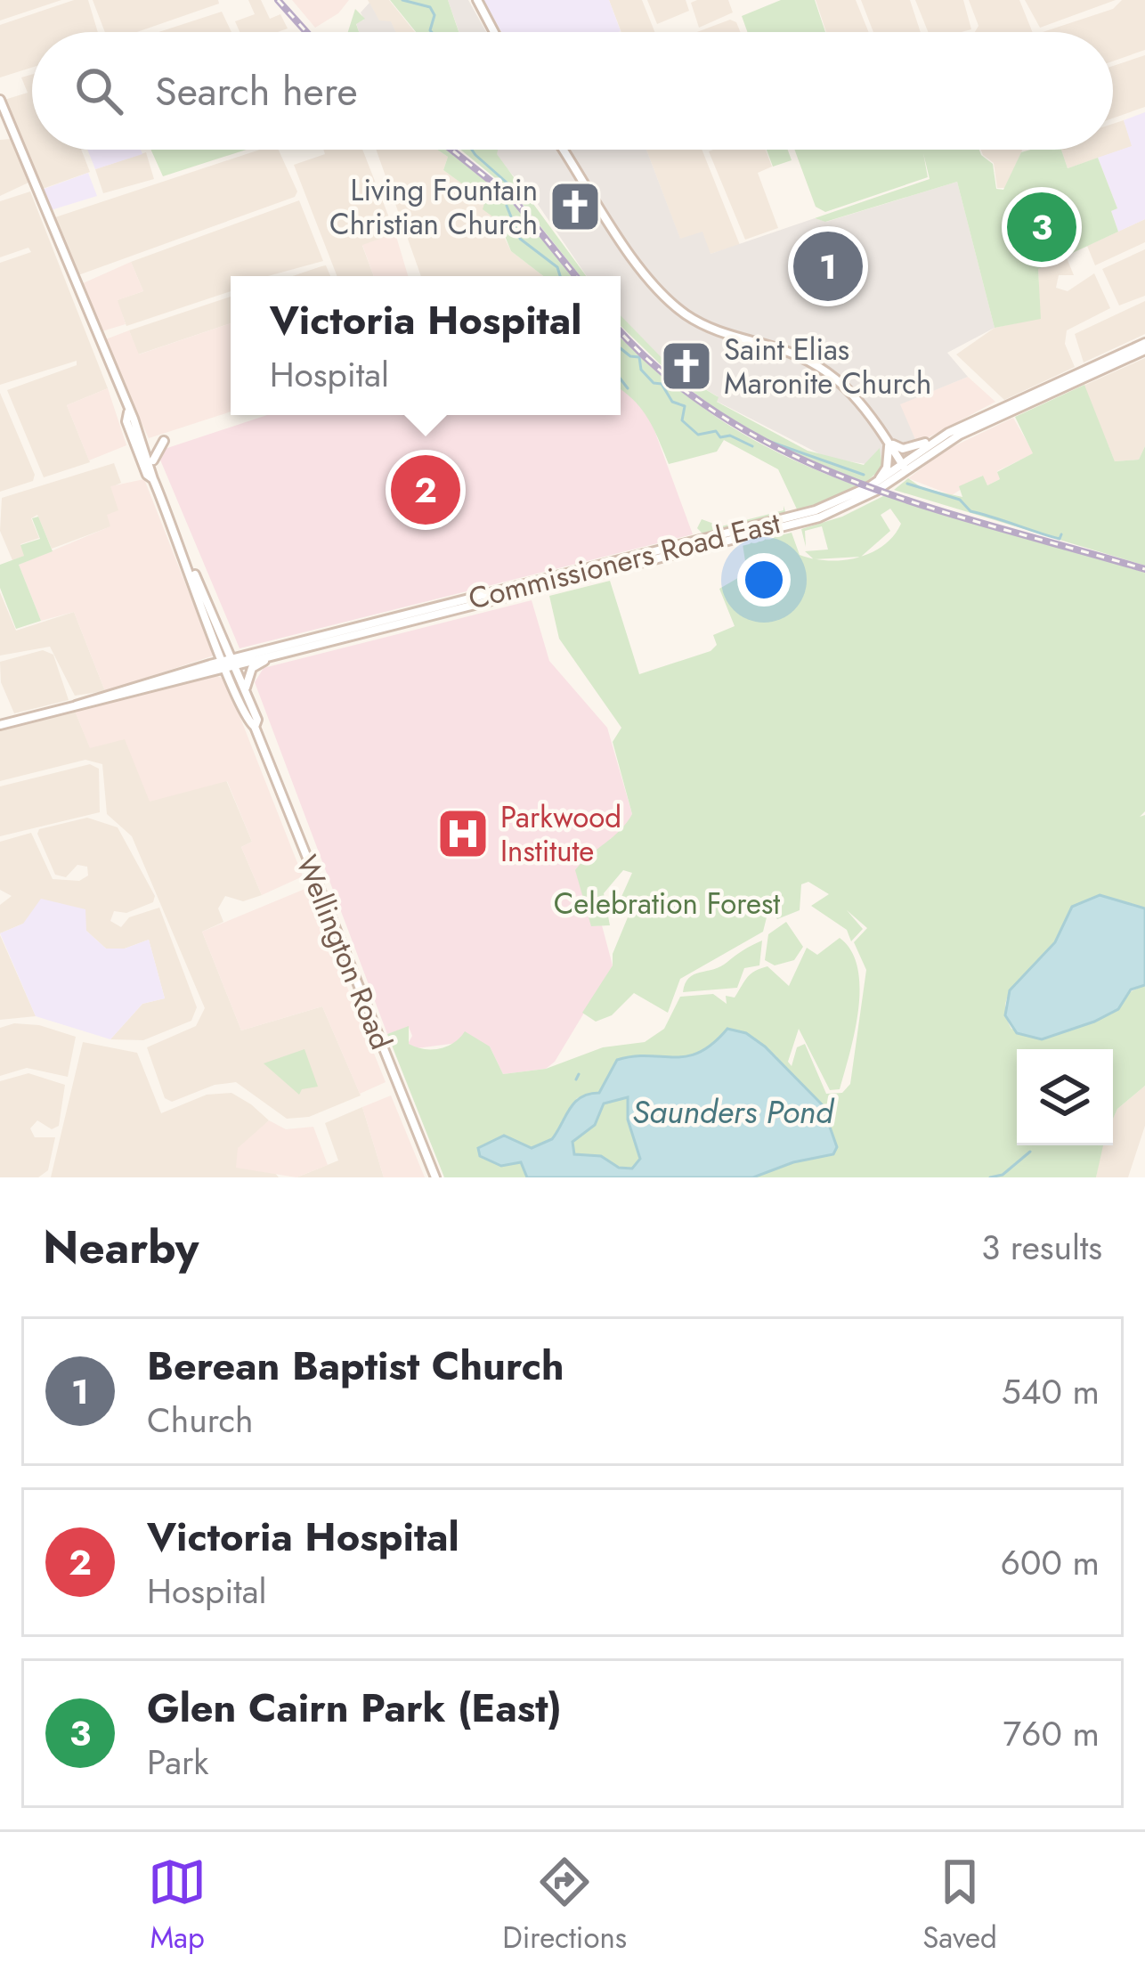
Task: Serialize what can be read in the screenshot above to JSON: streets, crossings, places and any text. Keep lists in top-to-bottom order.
{
  "streets": {
    "main road": ["Commissioners Road East", "Wellington Road"]
  },
  "crossings": [
    ["Commissioners Road East", "Wellington Road"]
  ],
  "water": ["Saunders Pond"],
  "parks": ["Celebration Forest"],
  "places": {
    "church": ["Living Fountain Christian Church", "Saint Elias Maronite Church"],
    "hospital": ["Parkwood Institute"]
  },
  "page": {
    "search": "Search here",
    "pins": ["3", "1", "2"],
    "popup": ["Victoria Hospital", "Hospital"],
    "heading": ["Nearby", "3 results"],
    "list": [
      {
        "mark": "1",
        "name": "Berean Baptist Church",
        "note": "Church",
        "value": "540 m"
      },
      {
        "mark": "2",
        "name": "Victoria Hospital",
        "note": "Hospital",
        "value": "600 m"
      },
      {
        "mark": "3",
        "name": "Glen Cairn Park (East)",
        "note": "Park",
        "value": "760 m"
      }
    ],
    "nav": ["Map", "Directions", "Saved"]
  }
}
